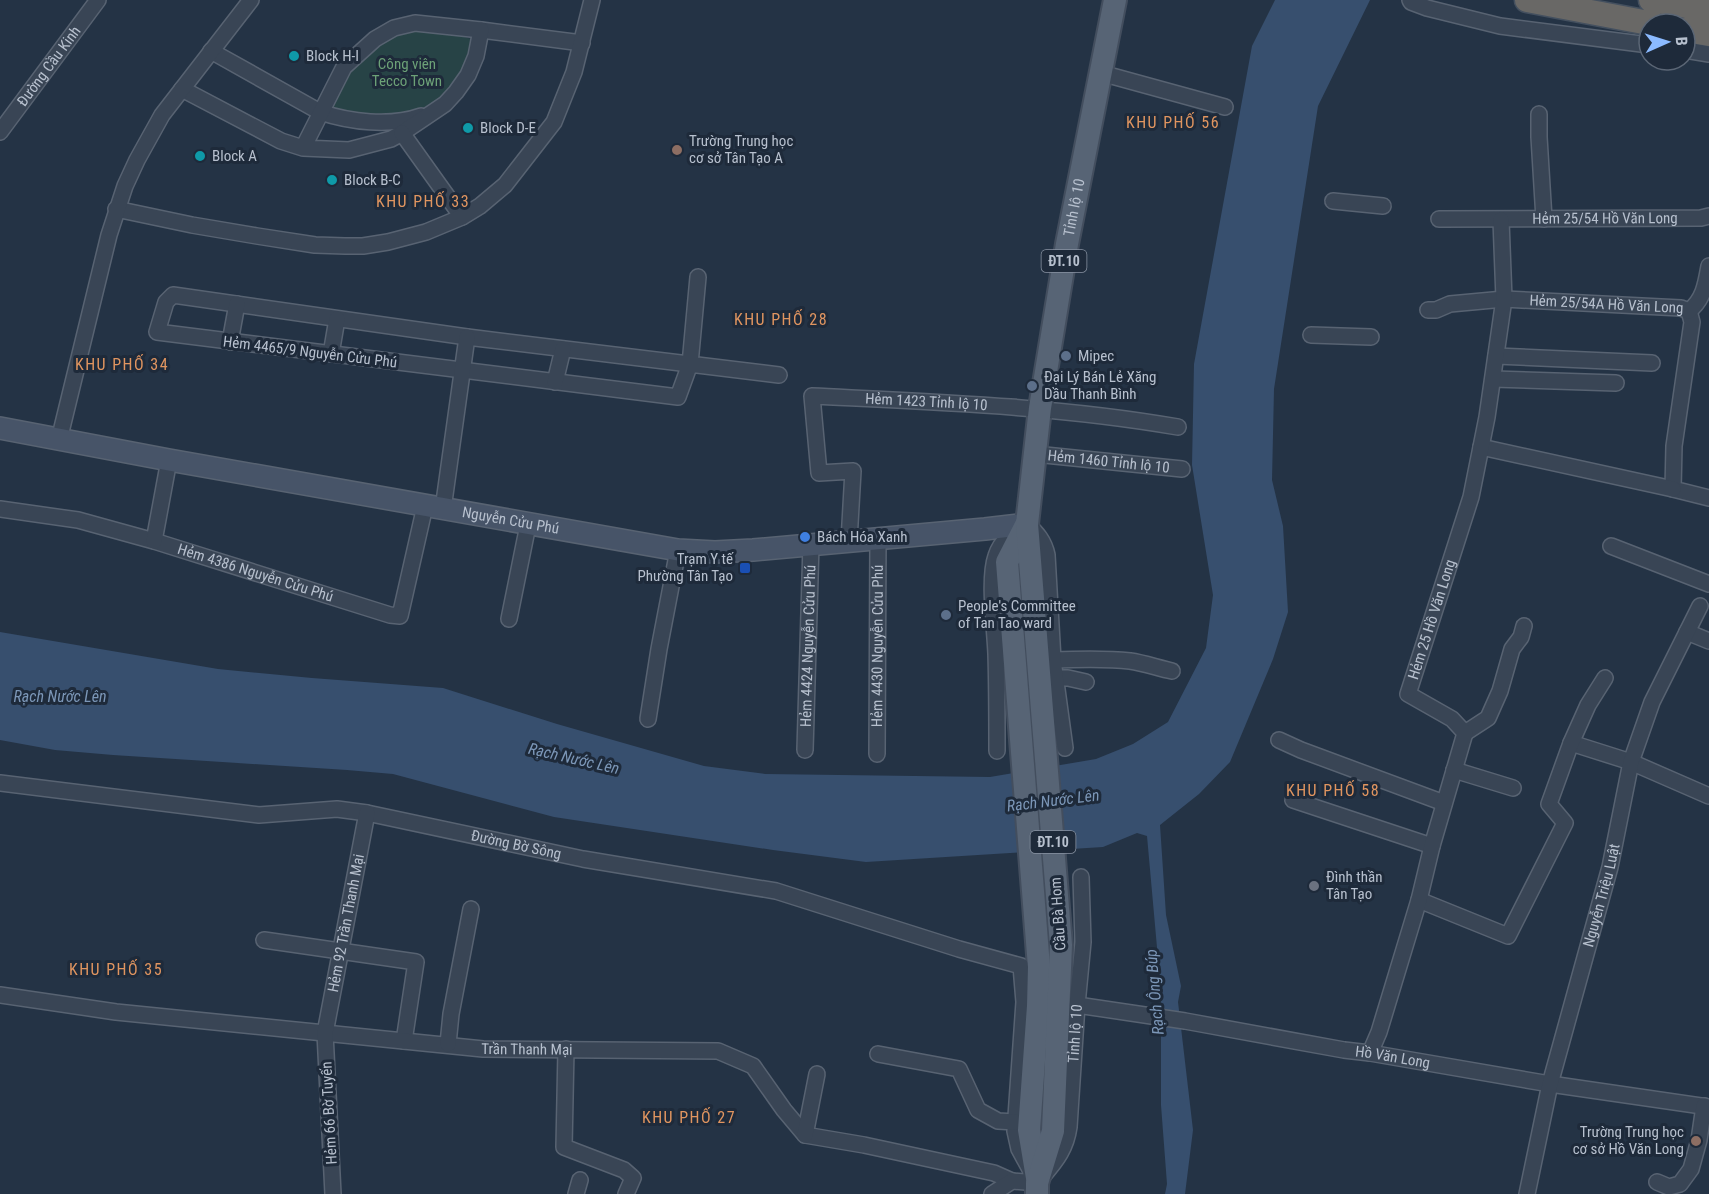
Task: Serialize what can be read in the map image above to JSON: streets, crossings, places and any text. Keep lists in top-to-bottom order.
{
  "streets": {
    "main road": [
      "Tỉnh lộ 10",
      "ĐT.10",
      "Nguyễn Cửu Phú",
      "Cầu Bà Hom"
    ],
    "street": [
      "Đường Cầu Kinh",
      "Hẻm 25/54 Hồ Văn Long",
      "Hẻm 25/54A Hồ Văn Long",
      "Hẻm 4465/9 Nguyễn Cửu Phú",
      "Hẻm 1423 Tỉnh lộ 10",
      "Hẻm 1460 Tỉnh lộ 10",
      "Hẻm 4386 Nguyễn Cửu Phú",
      "Hẻm 25 Hồ Văn Long",
      "Hẻm 4424 Nguyễn Cửu Phú",
      "Hẻm 4430 Nguyễn Cửu Phú",
      "Đường Bờ Sông",
      "Nguyễn Triệu Luật",
      "Hẻm 92 Trần Thanh Mại",
      "Trần Thanh Mại",
      "Hồ Văn Long",
      "Hẻm 66 Bờ Tuyến"
    ]
  },
  "crossings": [
    ["Tỉnh lộ 10", "ĐT.10"],
    ["Tỉnh lộ 10", "Hẻm 1423 Tỉnh lộ 10"],
    ["Tỉnh lộ 10", "Hẻm 1460 Tỉnh lộ 10"],
    ["Tỉnh lộ 10", "Nguyễn Cửu Phú"],
    ["Tỉnh lộ 10", "Cầu Bà Hom"],
    ["Tỉnh lộ 10", "Hồ Văn Long"],
    ["Hẻm 25/54 Hồ Văn Long", "Hẻm 25 Hồ Văn Long"],
    ["ĐT.10", "Đường Bờ Sông"],
    ["ĐT.10", "Cầu Bà Hom"],
    ["Hẻm 25/54A Hồ Văn Long", "Hẻm 25 Hồ Văn Long"],
    ["Hẻm 1423 Tỉnh lộ 10", "Nguyễn Cửu Phú"],
    ["Nguyễn Cửu Phú", "Hẻm 4386 Nguyễn Cửu Phú"],
    ["Nguyễn Cửu Phú", "Hẻm 4424 Nguyễn Cửu Phú"],
    ["Nguyễn Cửu Phú", "Hẻm 4430 Nguyễn Cửu Phú"],
    ["Đường Bờ Sông", "Cầu Bà Hom"],
    ["Đường Bờ Sông", "Hẻm 92 Trần Thanh Mại"],
    ["Nguyễn Triệu Luật", "Hồ Văn Long"],
    ["Hẻm 92 Trần Thanh Mại", "Trần Thanh Mại"],
    ["Hẻm 92 Trần Thanh Mại", "Hẻm 66 Bờ Tuyến"],
    ["Trần Thanh Mại", "Hẻm 66 Bờ Tuyến"]
  ],
  "districts": [
    "KHU PHỐ 56",
    "KHU PHỐ 33",
    "KHU PHỐ 28",
    "KHU PHỐ 34",
    "KHU PHỐ 58",
    "KHU PHỐ 35",
    "KHU PHỐ 27"
  ],
  "water": ["Rạch Nước Lên", "Rạch Ông Búp"],
  "parks": ["Công viên Tecco Town"],
  "places": {
    "other": [
      "Block H-I",
      "Block D-E",
      "Trường Trung học cơ sở Tân Tạo A",
      "Block A",
      "Block B-C",
      "Mipec",
      "Đại Lý Bán Lẻ Xăng Dầu Thanh Bình",
      "Bách Hóa Xanh",
      "People's Committee of Tan Tao ward",
      "Đình thần Tân Tạo",
      "Trường Trung học cơ sở Hồ Văn Long"
    ],
    "transit": ["Trạm Y tế Phường Tân Tạo"]
  },
  "north": "right"
}
